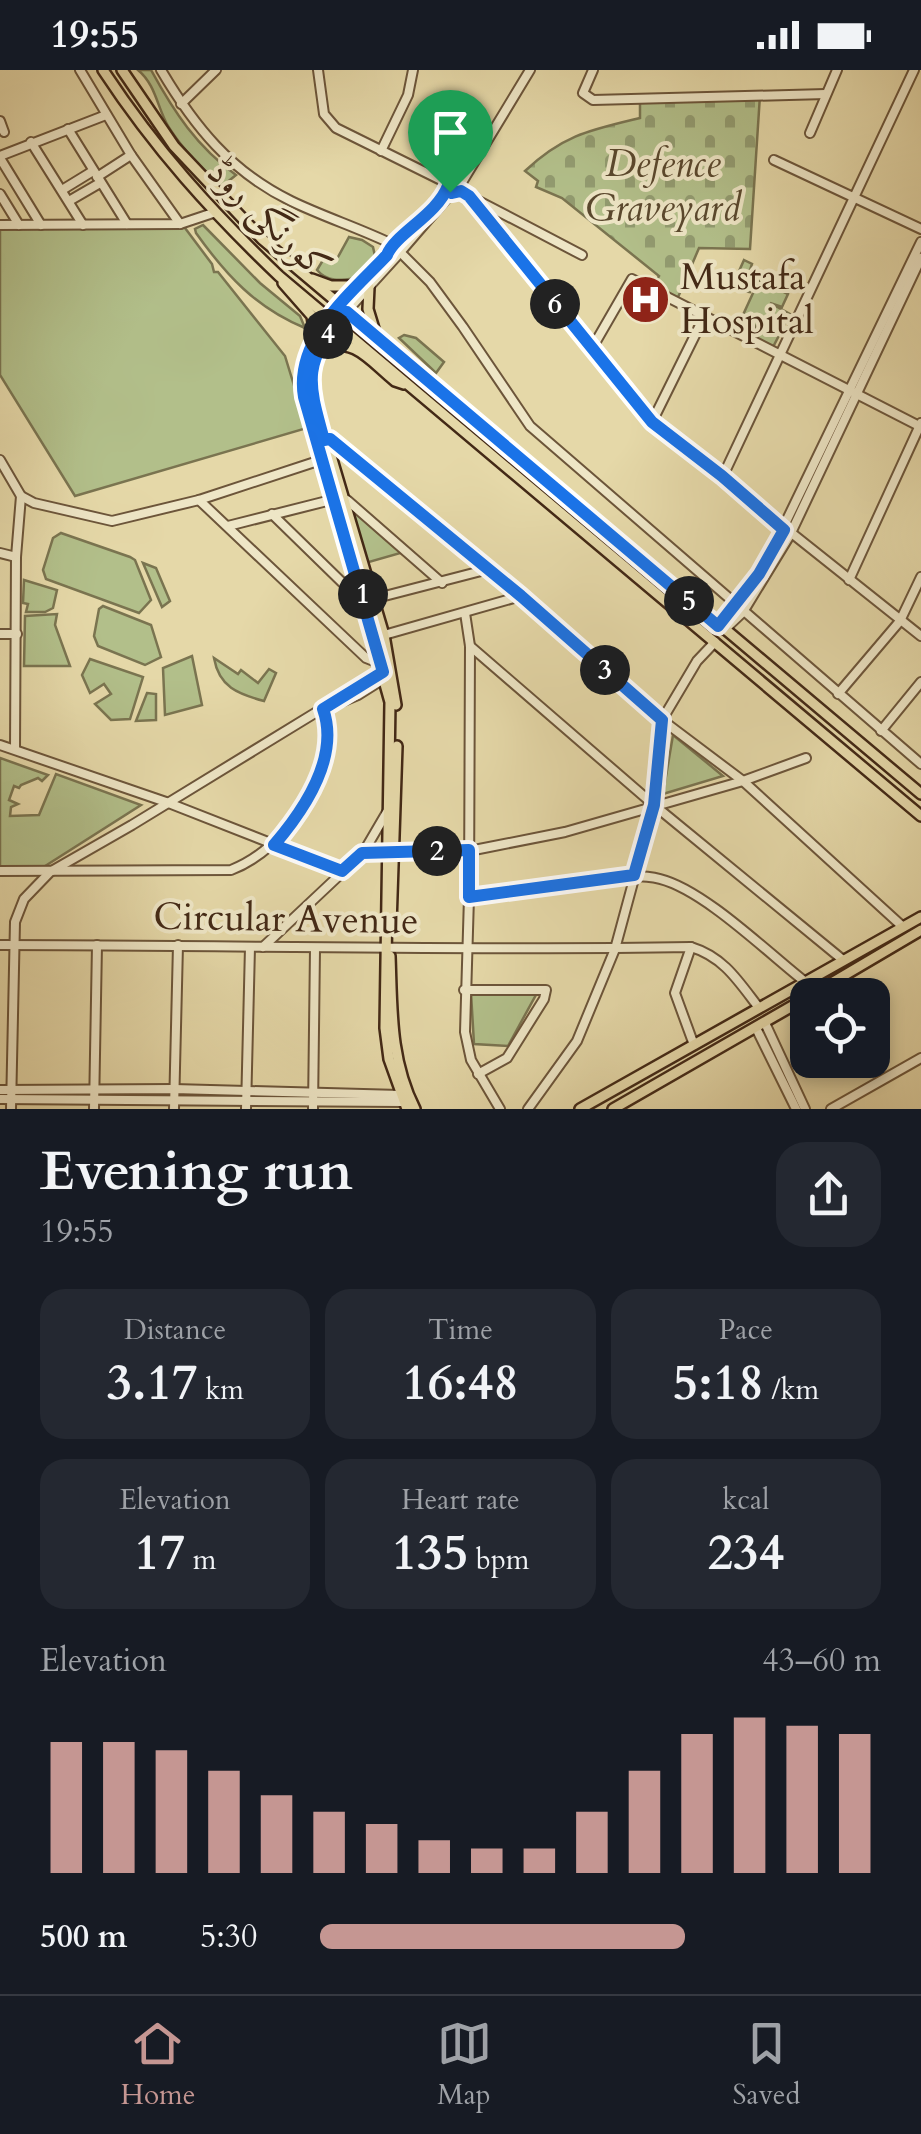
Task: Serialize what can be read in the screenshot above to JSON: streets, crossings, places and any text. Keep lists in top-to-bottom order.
{
  "streets": {
    "main road": ["کورنگی روڈ"],
    "street": ["Circular Avenue"]
  },
  "parks": ["Defence Graveyard"],
  "places": {
    "hospital": ["Mustafa Hospital"]
  },
  "page": {
    "status": "19:55",
    "pins": [
      "6",
      "4",
      "1",
      "5",
      "3",
      "2"
    ],
    "heading": ["Evening run", "19:55"],
    "stats": [
      ["Distance", "3.17 km"],
      ["Time", "16:48"],
      ["Pace", "5:18 /km"],
      ["Elevation", "17 m"],
      ["Heart rate", "135 bpm"],
      ["kcal", "234"]
    ],
    "chart": ["Elevation", "43–60 m"],
    "list": [
      {
        "name": "500 m",
        "note": "5:30"
      }
    ],
    "tabs": ["Home", "Map", "Saved"]
  }
}
